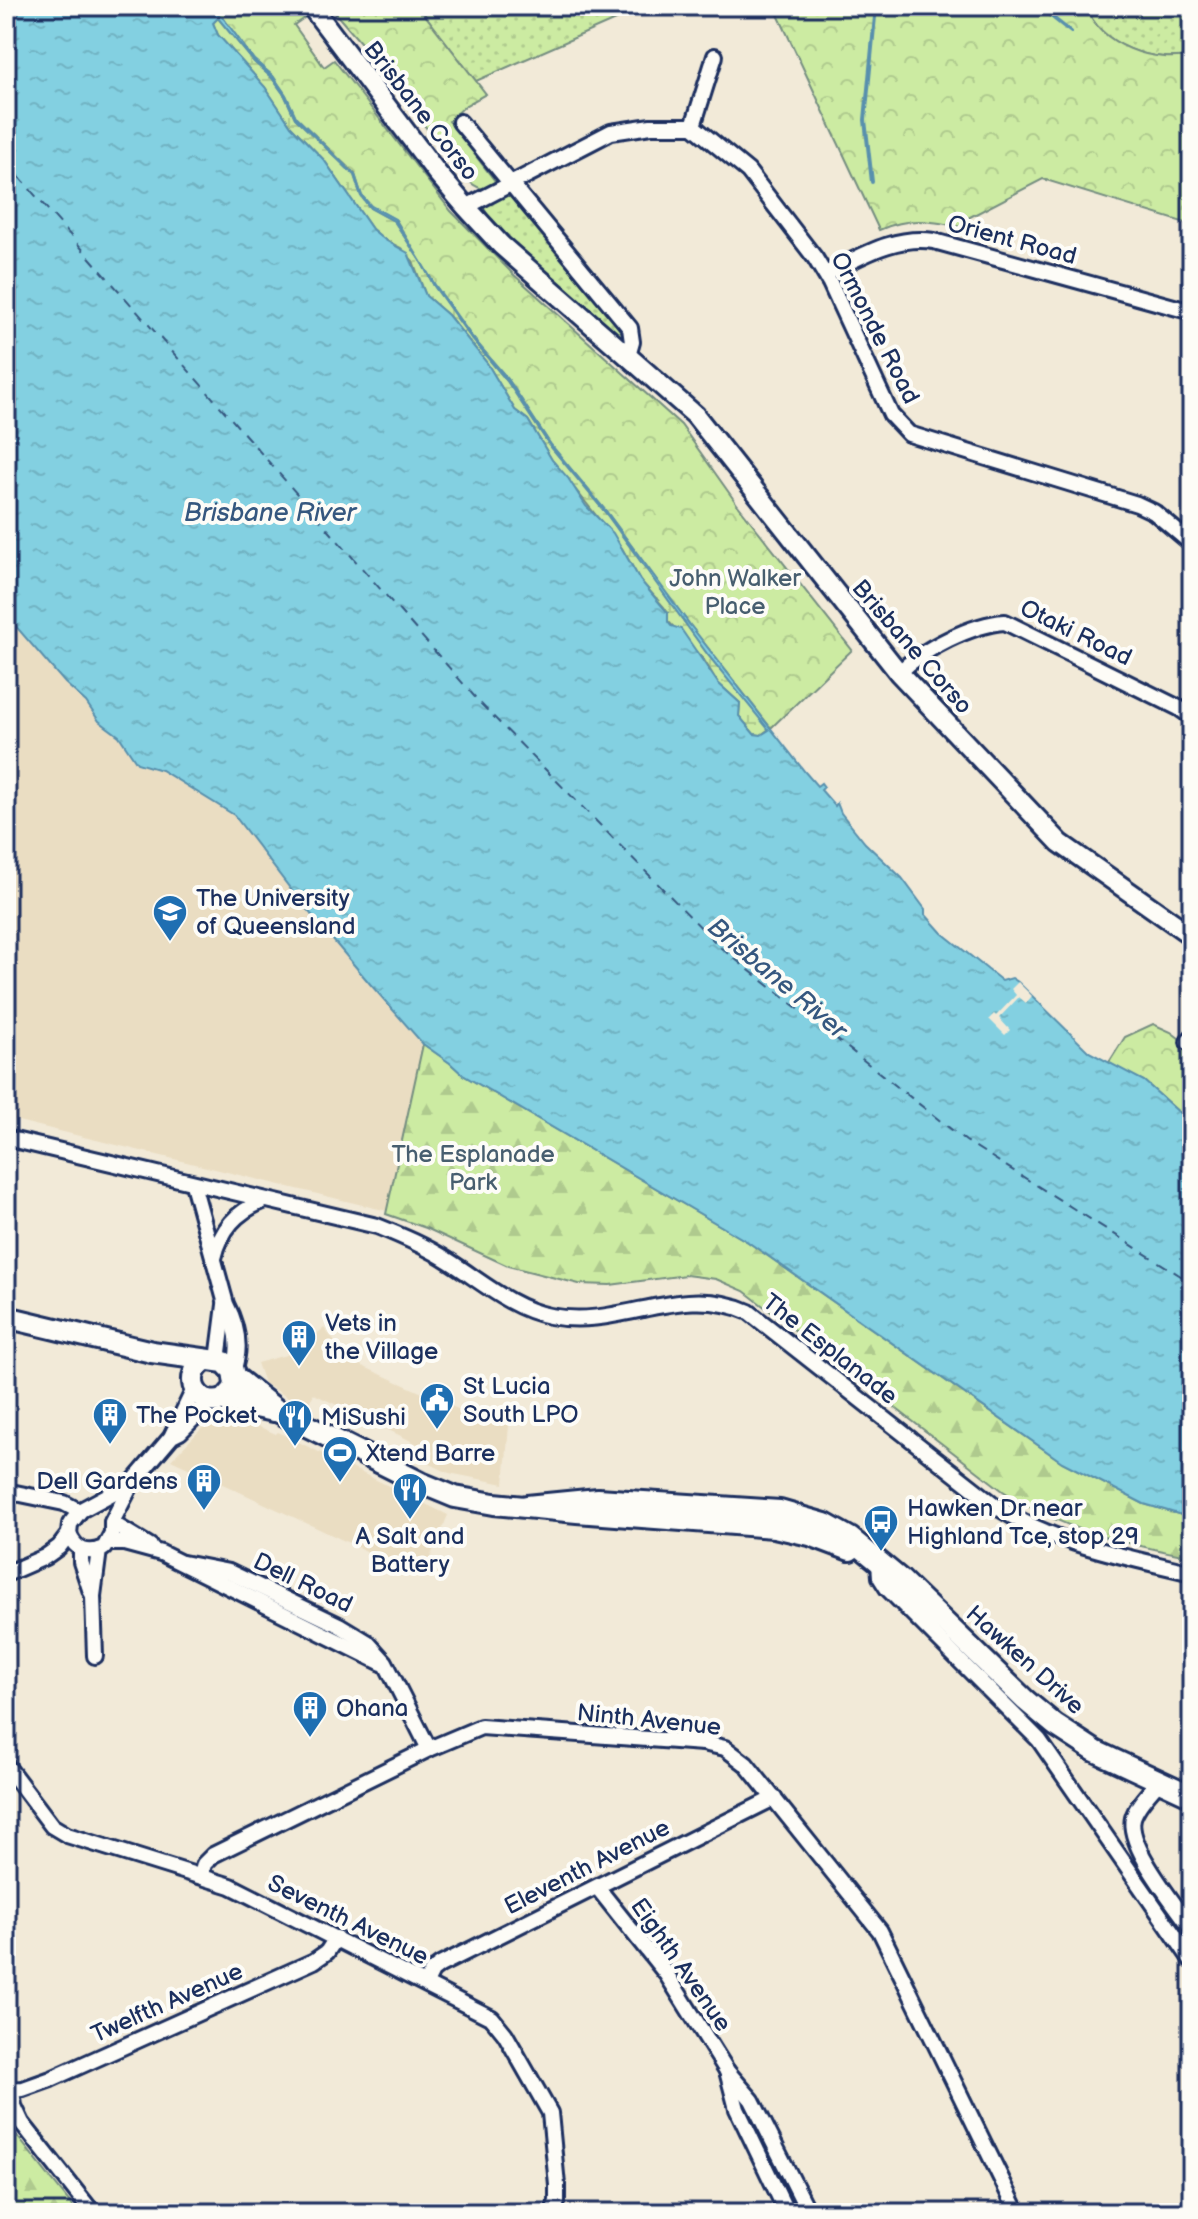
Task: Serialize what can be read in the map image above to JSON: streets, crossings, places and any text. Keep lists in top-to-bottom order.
{
  "streets": {
    "main road": ["Hawken Drive"],
    "street": [
      "Brisbane Corso",
      "Orient Road",
      "Ormonde Road",
      "Otaki Road",
      "The Esplanade",
      "Dell Road",
      "Ninth Avenue",
      "Eleventh Avenue",
      "Seventh Avenue",
      "Eighth Avenue",
      "Twelfth Avenue"
    ]
  },
  "crossings": [
    ["Brisbane Corso", "Otaki Road"],
    ["Orient Road", "Ormonde Road"],
    ["Dell Road", "Ninth Avenue"],
    ["Ninth Avenue", "Eleventh Avenue"],
    ["Ninth Avenue", "Seventh Avenue"],
    ["Eleventh Avenue", "Seventh Avenue"],
    ["Eleventh Avenue", "Eighth Avenue"],
    ["Seventh Avenue", "Twelfth Avenue"]
  ],
  "water": ["Brisbane River"],
  "parks": ["John Walker Place", "The Esplanade Park"],
  "places": {
    "school or university": ["The University of Queensland"],
    "building": [
      "Vets in the Village",
      "The Pocket",
      "Dell Gardens",
      "Ohana"
    ],
    "public building": ["St Lucia South LPO"],
    "restaurant": ["MiSushi", "A Salt and Battery"],
    "sports": ["Xtend Barre"],
    "bus stop": ["Hawken Dr near Highland Tce, stop 29"]
  }
}
